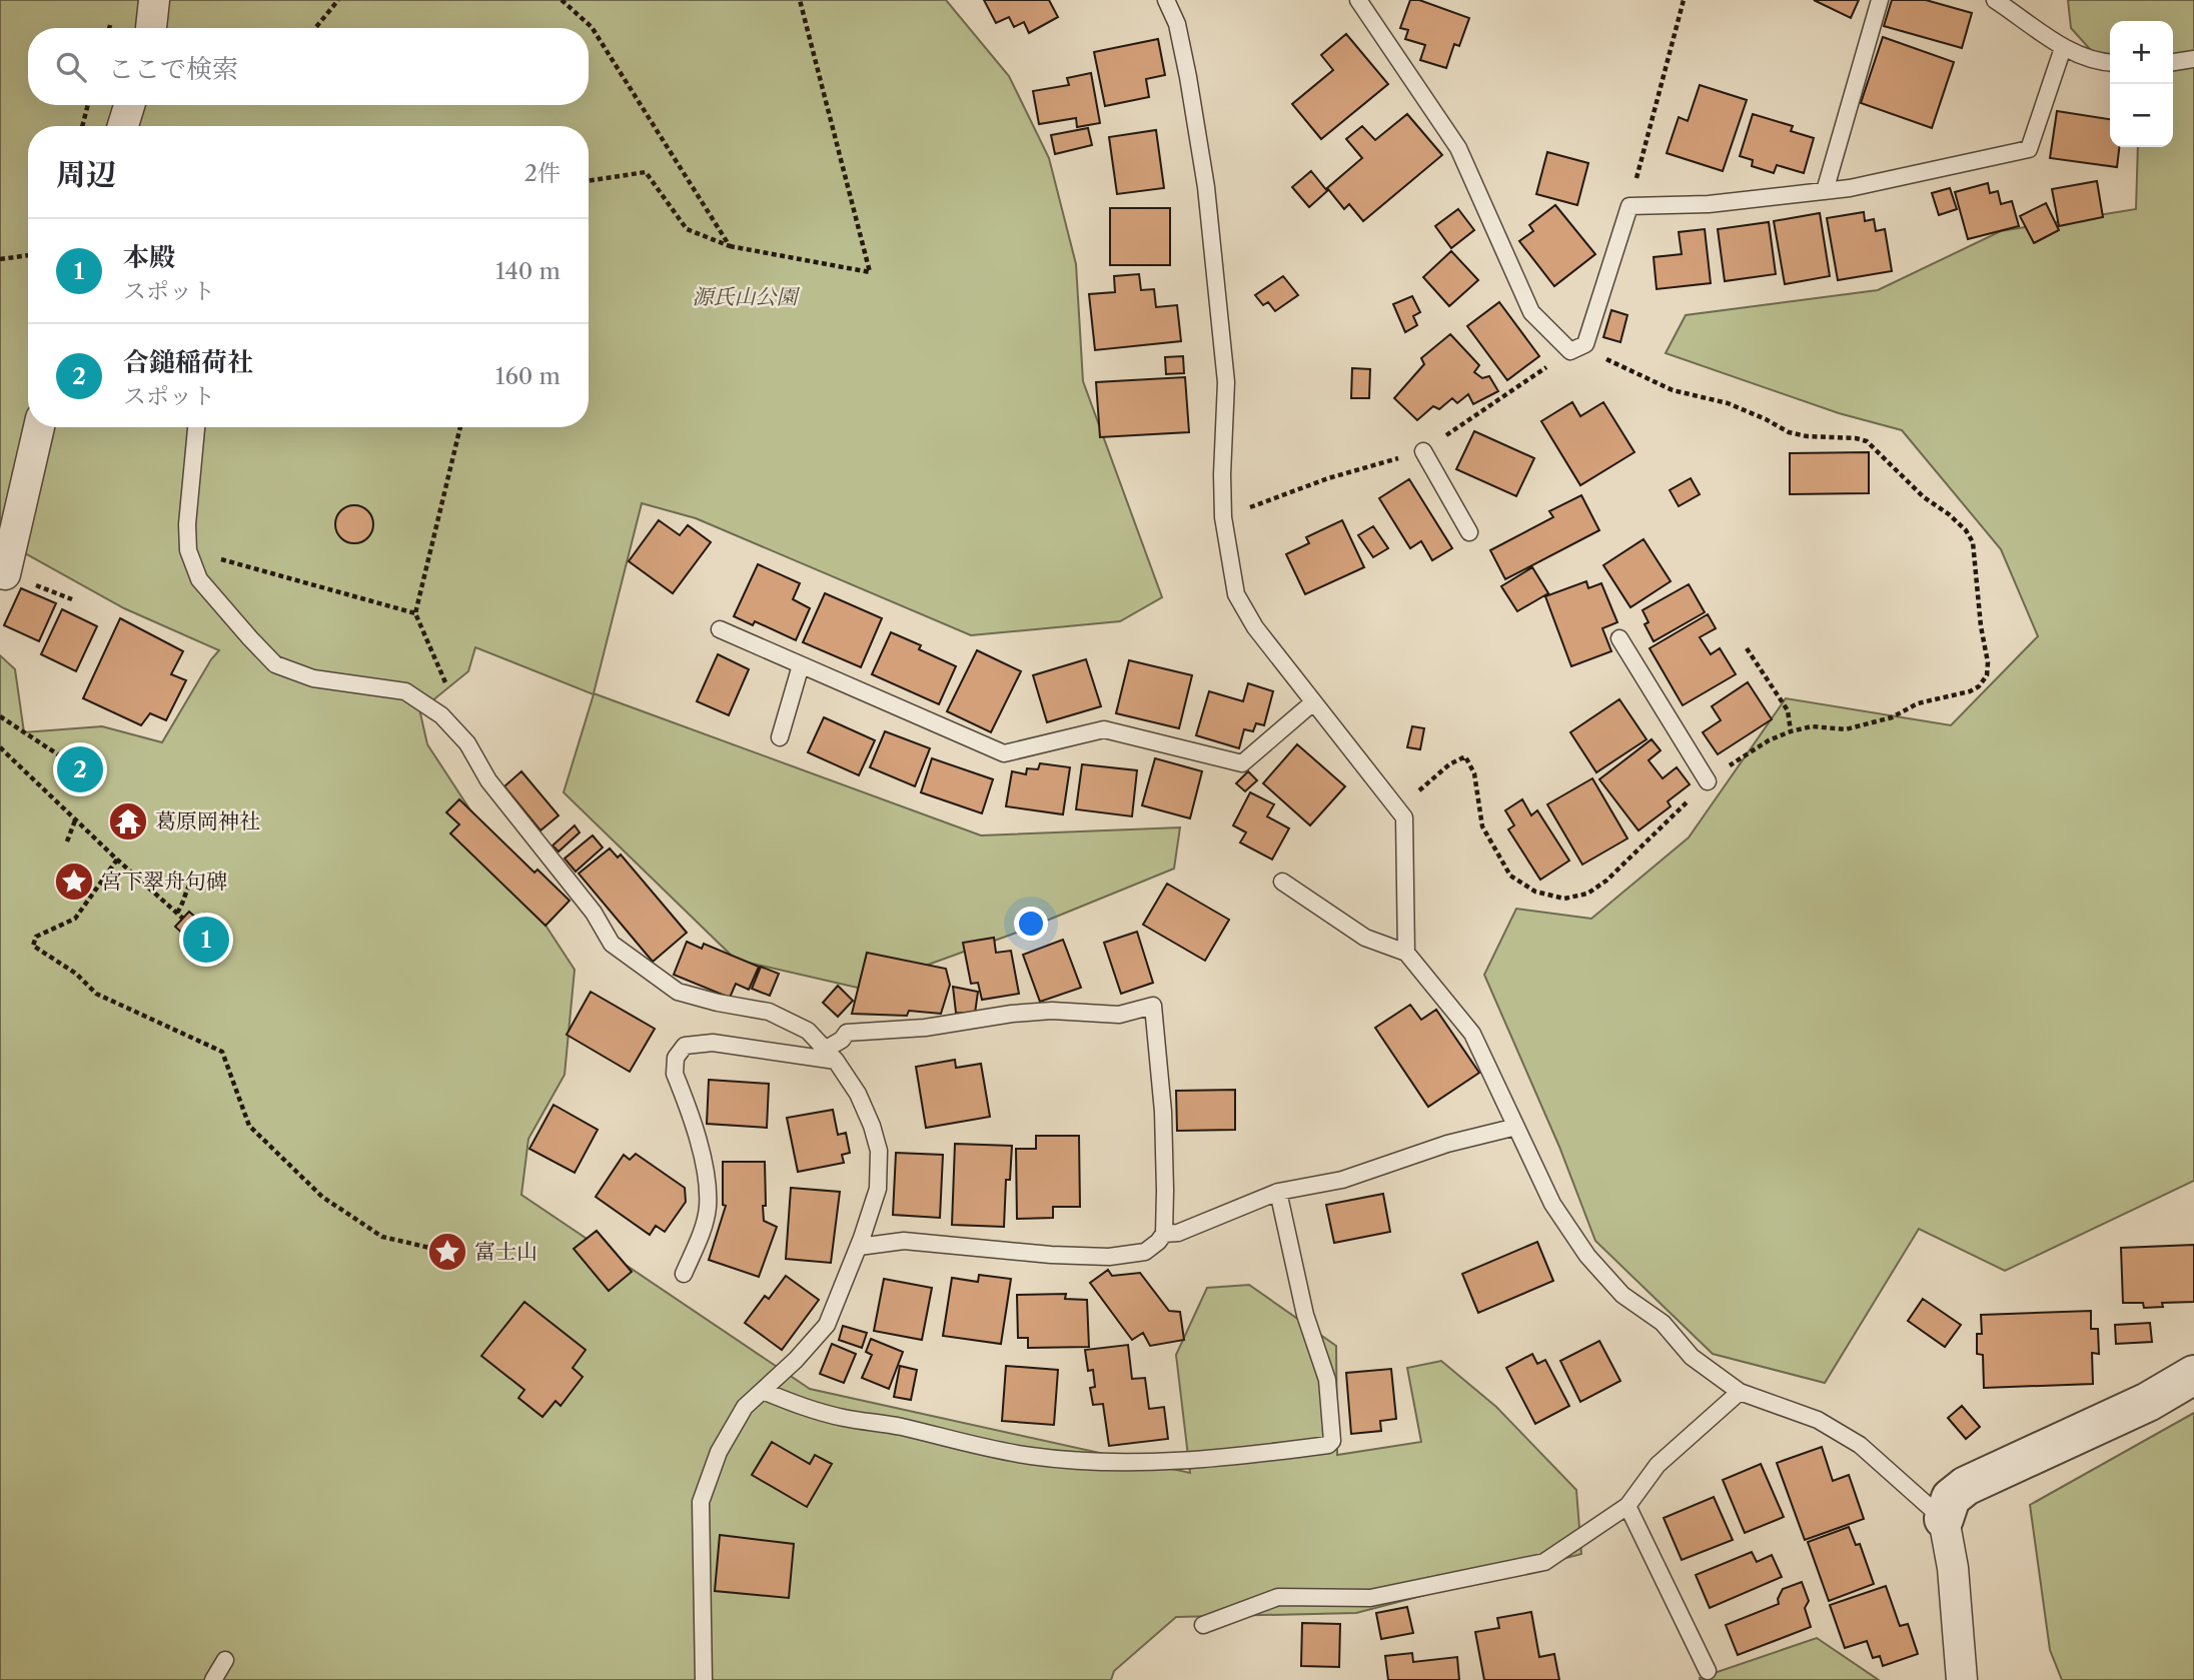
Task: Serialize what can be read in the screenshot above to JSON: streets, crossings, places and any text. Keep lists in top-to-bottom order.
{
  "parks": ["源氏山公園"],
  "places": {
    "temple": ["葛原岡神社"],
    "place": ["宮下翠舟句碑", "富士山"]
  },
  "page": {
    "map_buttons": ["+", "−"],
    "search": "ここで検索",
    "heading": ["周辺", "2件"],
    "list": [
      {
        "mark": "1",
        "name": "本殿",
        "note": "スポット",
        "value": "140 m"
      },
      {
        "mark": "2",
        "name": "合鎚稲荷社",
        "note": "スポット",
        "value": "160 m"
      }
    ],
    "pins": ["2", "1"]
  }
}
